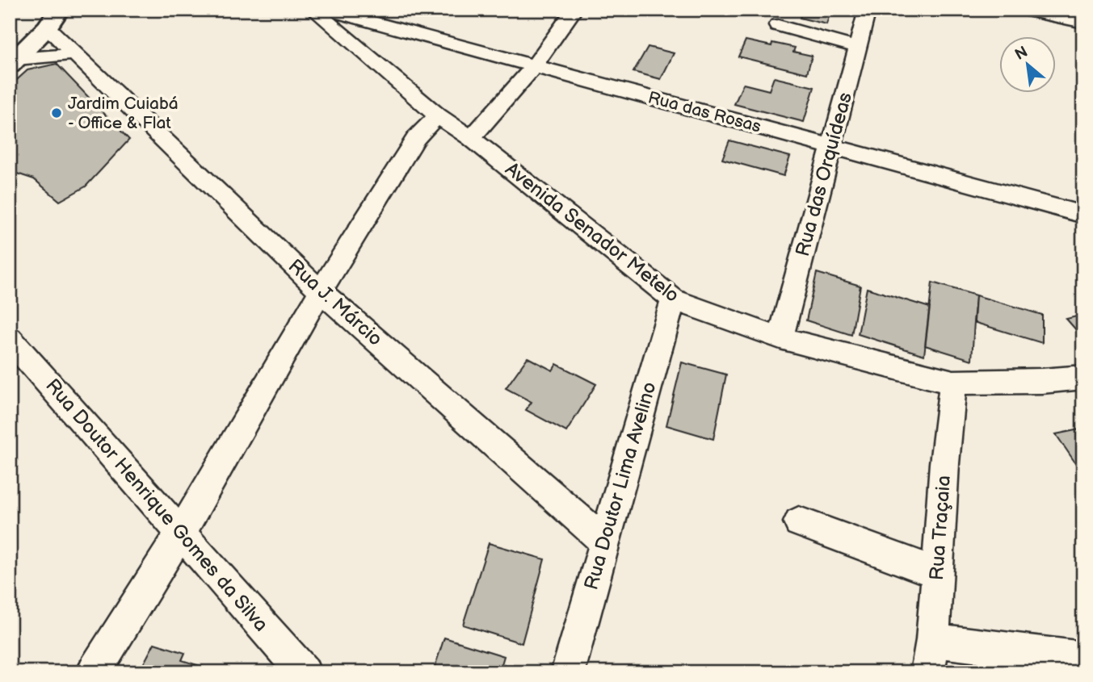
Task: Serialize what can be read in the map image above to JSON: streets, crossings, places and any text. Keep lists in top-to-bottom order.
{
  "streets": {
    "street": [
      "Rua das Rosas",
      "Rua das Orquídeas",
      "Avenida Senador Metelo",
      "Rua J. Márcio",
      "Rua Doutor Lima Avelino",
      "Rua Doutor Henrique Gomes da Silva",
      "Rua Traçaia"
    ]
  },
  "crossings": [
    ["Rua das Rosas", "Rua das Orquídeas"],
    ["Rua das Orquídeas", "Avenida Senador Metelo"],
    ["Avenida Senador Metelo", "Rua Doutor Lima Avelino"],
    ["Avenida Senador Metelo", "Rua Traçaia"],
    ["Rua J. Márcio", "Rua Doutor Lima Avelino"]
  ],
  "places": ["Jardim Cuiabá - Office & Flat"],
  "north": "top left"
}
